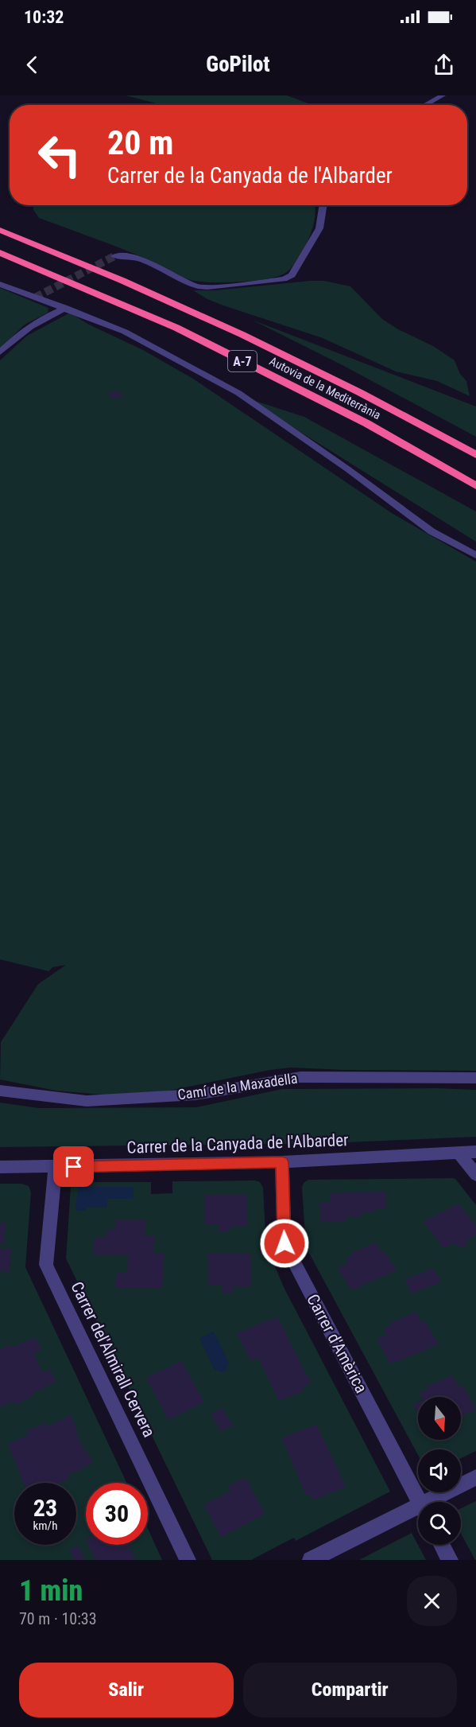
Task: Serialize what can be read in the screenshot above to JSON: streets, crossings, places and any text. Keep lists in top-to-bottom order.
{
  "streets": {
    "highway": ["A-7", "Autovia de la Mediterrània"],
    "street": [
      "Camí de la Maxadella",
      "Carrer de la Canyada de l'Albarder",
      "Carrer d'Amèrica",
      "Carrer del'Almirall Cervera"
    ]
  },
  "crossings": [
    ["Carrer de la Canyada de l'Albarder", "Carrer d'Amèrica"],
    ["Carrer de la Canyada de l'Albarder", "Carrer del'Almirall Cervera"]
  ],
  "north": "bottom",
  "page": {
    "status": "10:32",
    "header": "GoPilot",
    "turn": ["20 m", "Carrer de la Canyada de l'Albarder"],
    "speed": "23 km/h",
    "limit": "30",
    "heading": ["1 min", "70 m · 10:33"],
    "buttons": ["Salir", "Compartir"]
  }
}
